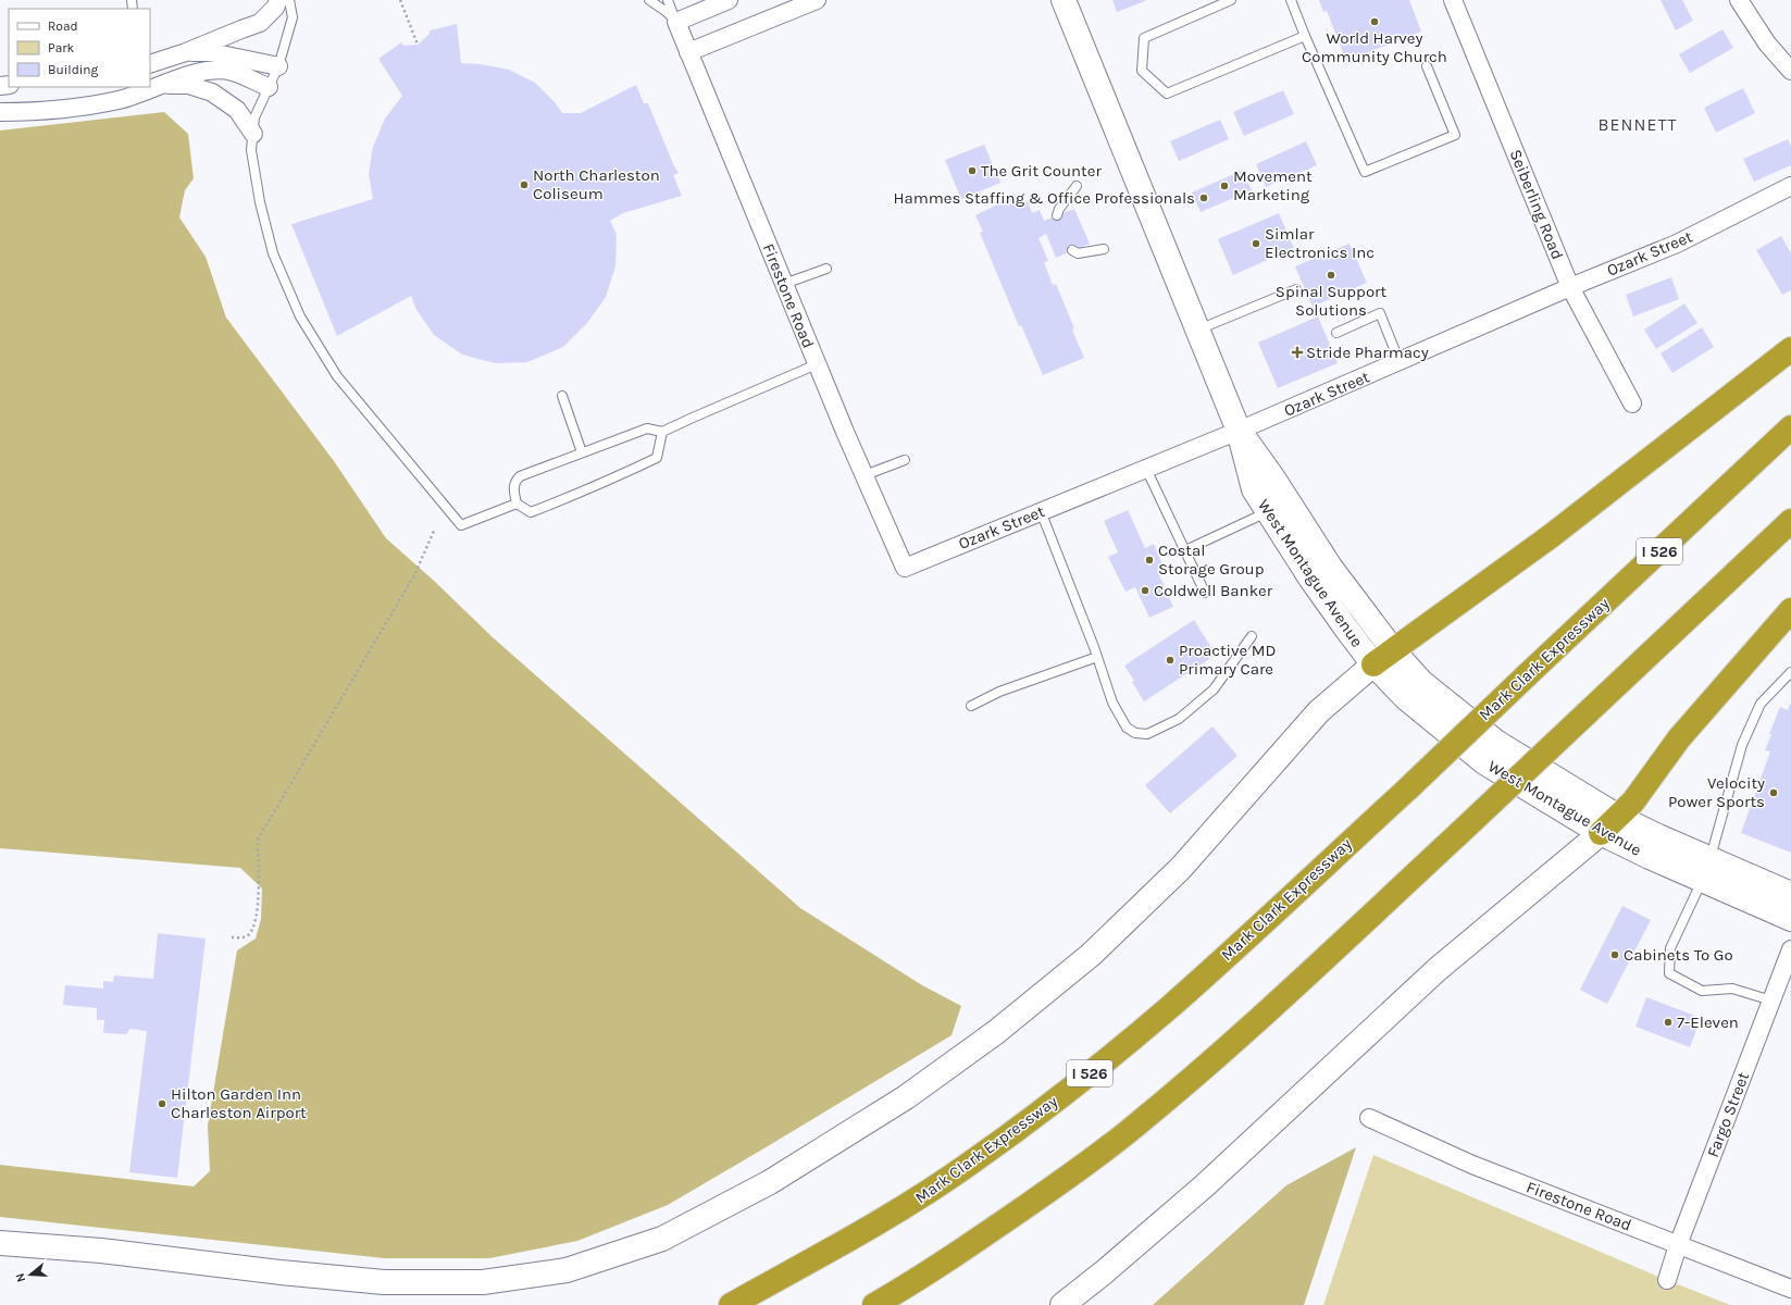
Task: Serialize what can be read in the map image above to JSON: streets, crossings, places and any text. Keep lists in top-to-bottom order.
{
  "streets": {
    "highway": ["I 526", "Mark Clark Expressway"],
    "main road": ["West Montague Avenue"],
    "street": [
      "Seiberling Road",
      "Ozark Street",
      "Firestone Road",
      "Fargo Street"
    ]
  },
  "crossings": [
    ["Seiberling Road", "Ozark Street"],
    ["Ozark Street", "Firestone Road"],
    ["Ozark Street", "West Montague Avenue"],
    ["Firestone Road", "Fargo Street"]
  ],
  "districts": ["BENNETT"],
  "places": {
    "other": [
      "World Harvey Community Church",
      "The Grit Counter",
      "North Charleston Coliseum",
      "Movement Marketing",
      "Hammes Staffing & Office Professionals",
      "Simlar Electronics Inc",
      "Spinal Support Solutions",
      "Costal Storage Group",
      "Coldwell Banker",
      "Proactive MD Primary Care",
      "Velocity Power Sports",
      "Cabinets To Go",
      "7-Eleven",
      "Hilton Garden Inn Charleston Airport"
    ],
    "health": ["Stride Pharmacy"]
  },
  "legend": ["Road", "Park", "Building"],
  "north": "left"
}
